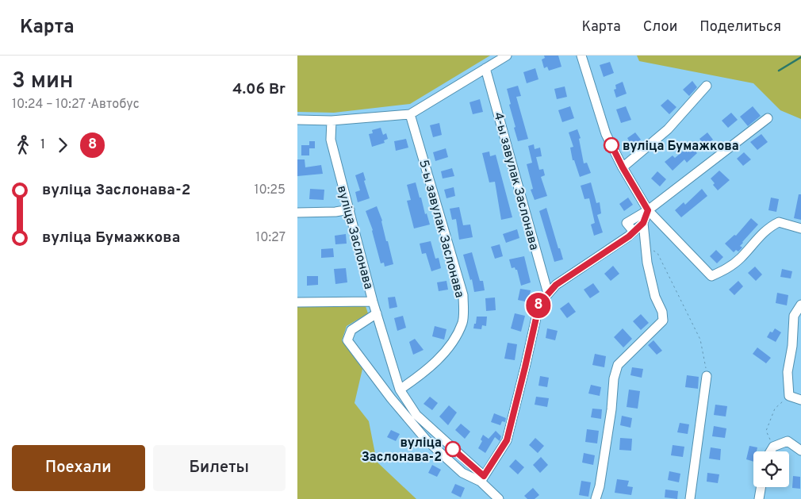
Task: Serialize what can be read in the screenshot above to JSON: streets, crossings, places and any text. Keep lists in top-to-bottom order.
{
  "streets": {
    "street": ["4-ы завулак Заслонава", "5-ы завулак Заслонава", "вуліца Заслонава"]
  },
  "crossings": [
    ["5-ы завулак Заслонава", "вуліца Заслонава"]
  ],
  "places": ["вуліца Бумажкова", "вуліца Заслонава-2"],
  "lines": ["bus line 8"],
  "page": {
    "header": "Карта",
    "nav": ["Карта", "Слои", "Поделиться"],
    "heading": ["3 мин", "10:24 – 10:27 · Автобус", "4.06 Br"],
    "on_map": "8",
    "legs": ["1", "8"],
    "list": [
      {
        "name": "вуліца Заслонава-2",
        "value": "10:25"
      },
      {
        "name": "вуліца Бумажкова",
        "value": "10:27"
      }
    ],
    "buttons": ["Поехали", "Билеты"]
  }
}
